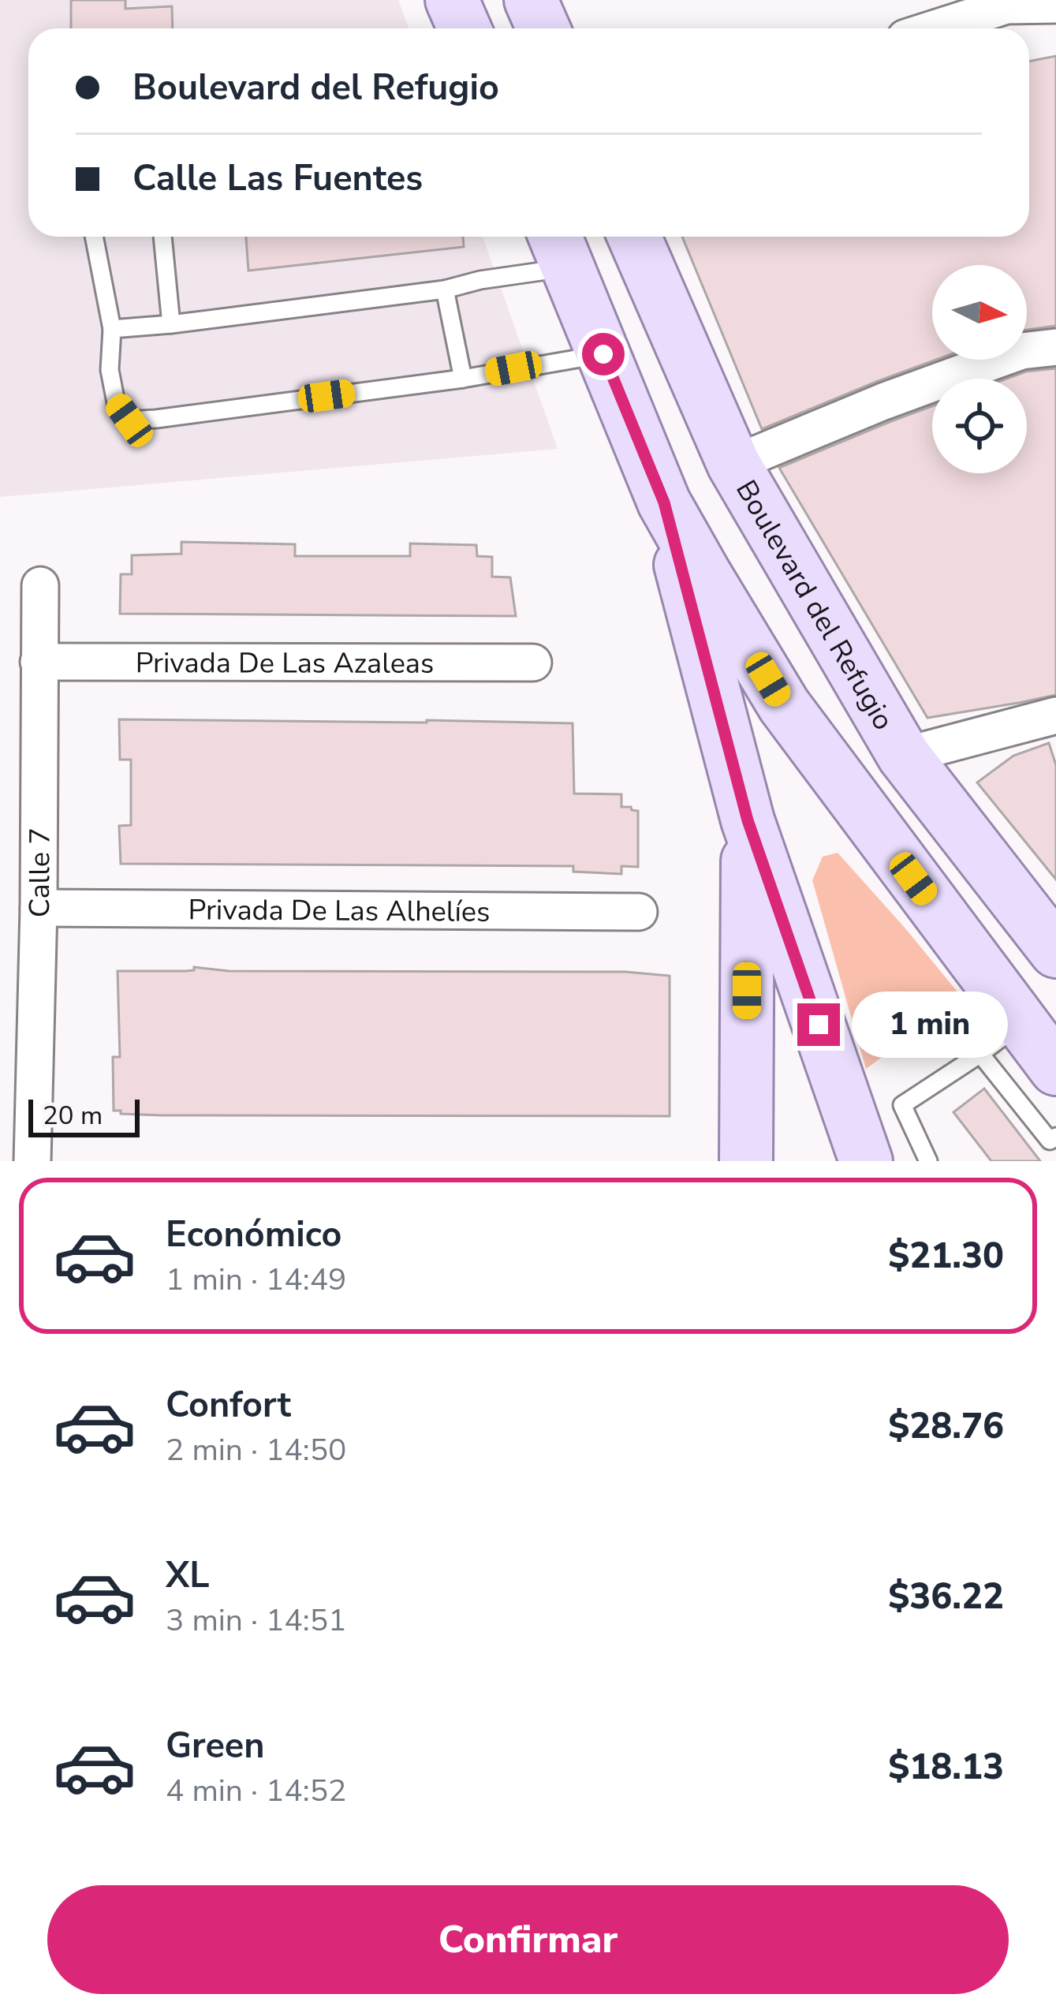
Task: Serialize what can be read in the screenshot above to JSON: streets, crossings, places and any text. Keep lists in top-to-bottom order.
{
  "streets": {
    "main road": ["Boulevard del Refugio"],
    "street": ["Privada De Las Azaleas", "Calle 7", "Privada De Las Alhelíes"]
  },
  "crossings": [
    ["Privada De Las Azaleas", "Calle 7"],
    ["Calle 7", "Privada De Las Alhelíes"]
  ],
  "scale_bar": "20 m",
  "north": "right",
  "page": {
    "banner": ["Boulevard del Refugio", "Calle Las Fuentes"],
    "bubble": "1 min",
    "scale": "20 m",
    "list": [
      {
        "name": "Económico",
        "note": "1 min · 14:49",
        "value": "$21.30"
      },
      {
        "name": "Confort",
        "note": "2 min · 14:50",
        "value": "$28.76"
      },
      {
        "name": "XL",
        "note": "3 min · 14:51",
        "value": "$36.22"
      },
      {
        "name": "Green",
        "note": "4 min · 14:52",
        "value": "$18.13"
      }
    ],
    "buttons": "Confirmar"
  }
}
